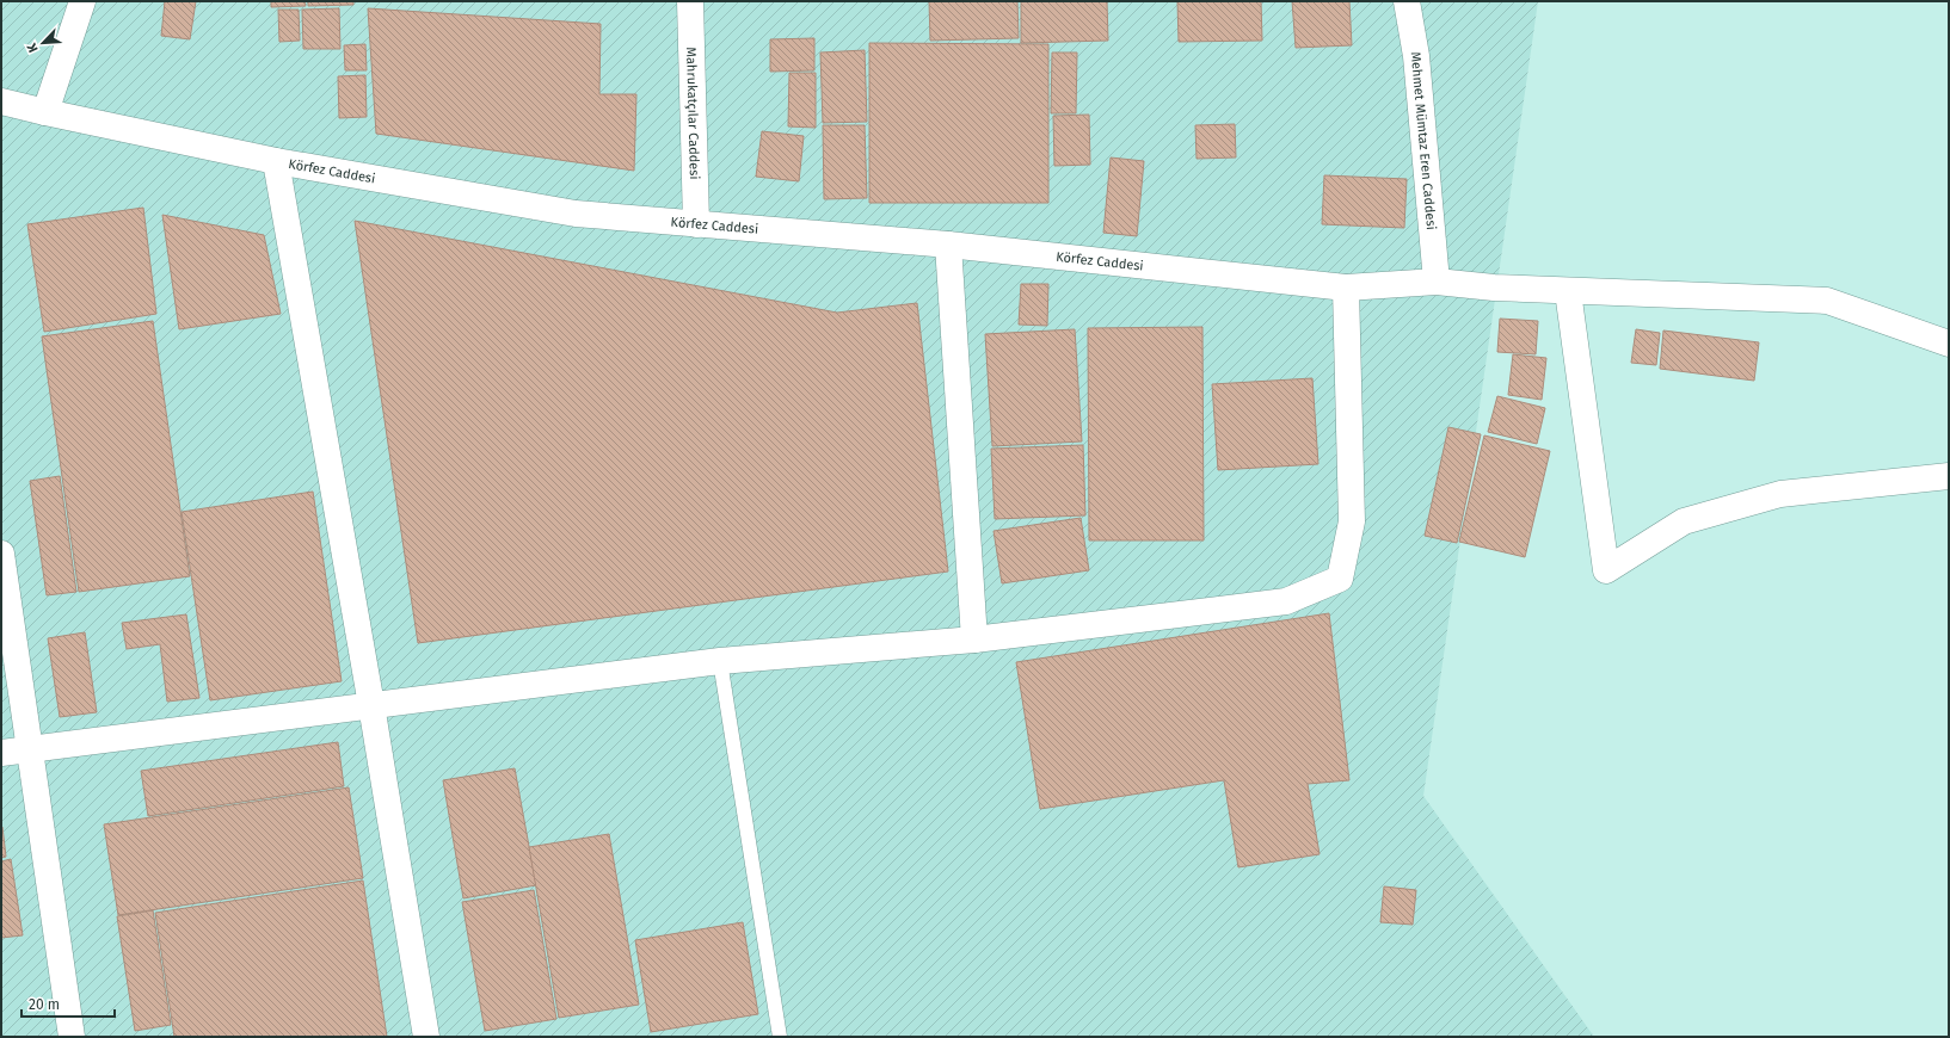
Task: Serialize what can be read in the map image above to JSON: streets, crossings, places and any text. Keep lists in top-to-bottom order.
{
  "streets": {
    "street": ["Mahrukatçılar Caddesi", "Mehmet Mümtaz Eren Caddesi", "Körfez Caddesi"]
  },
  "crossings": [
    ["Mahrukatçılar Caddesi", "Körfez Caddesi"],
    ["Mehmet Mümtaz Eren Caddesi", "Körfez Caddesi"]
  ],
  "scale_bar": "20 m",
  "north": "bottom left"
}
